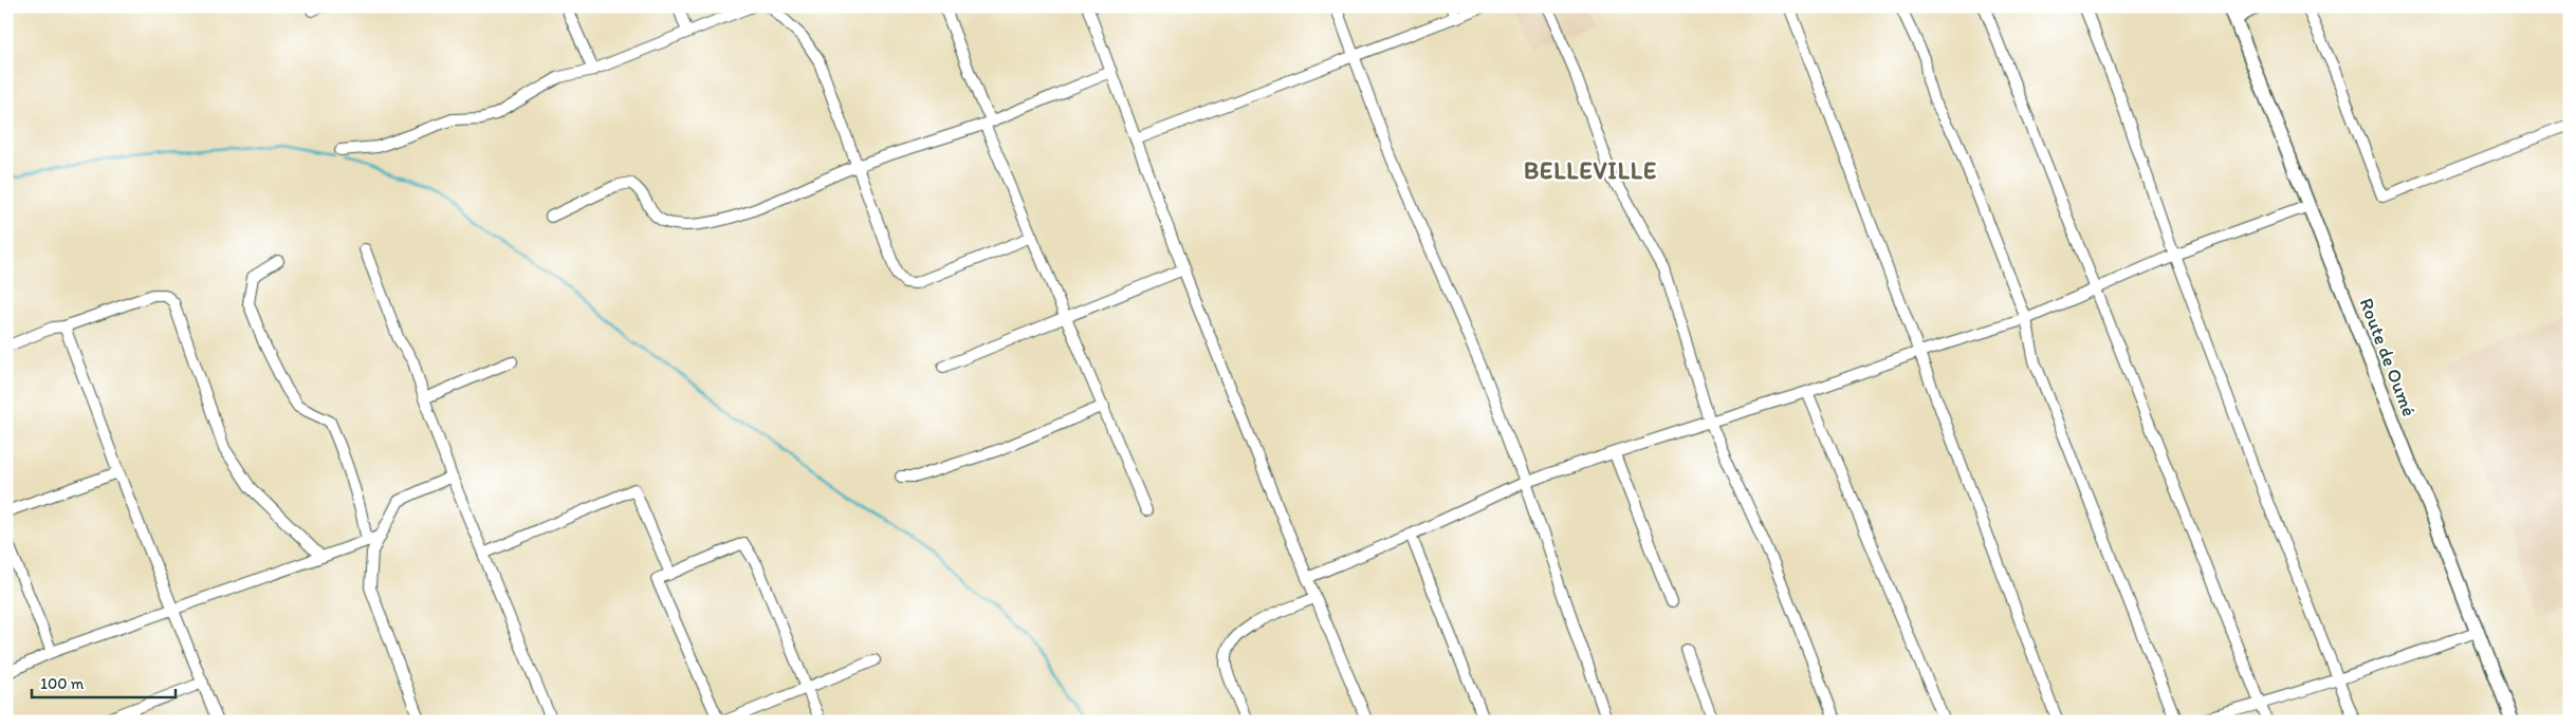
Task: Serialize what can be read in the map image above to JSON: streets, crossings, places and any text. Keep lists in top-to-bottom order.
{
  "streets": {
    "street": ["Route de Oumé"]
  },
  "districts": ["BELLEVILLE"],
  "scale_bar": "100 m"
}
